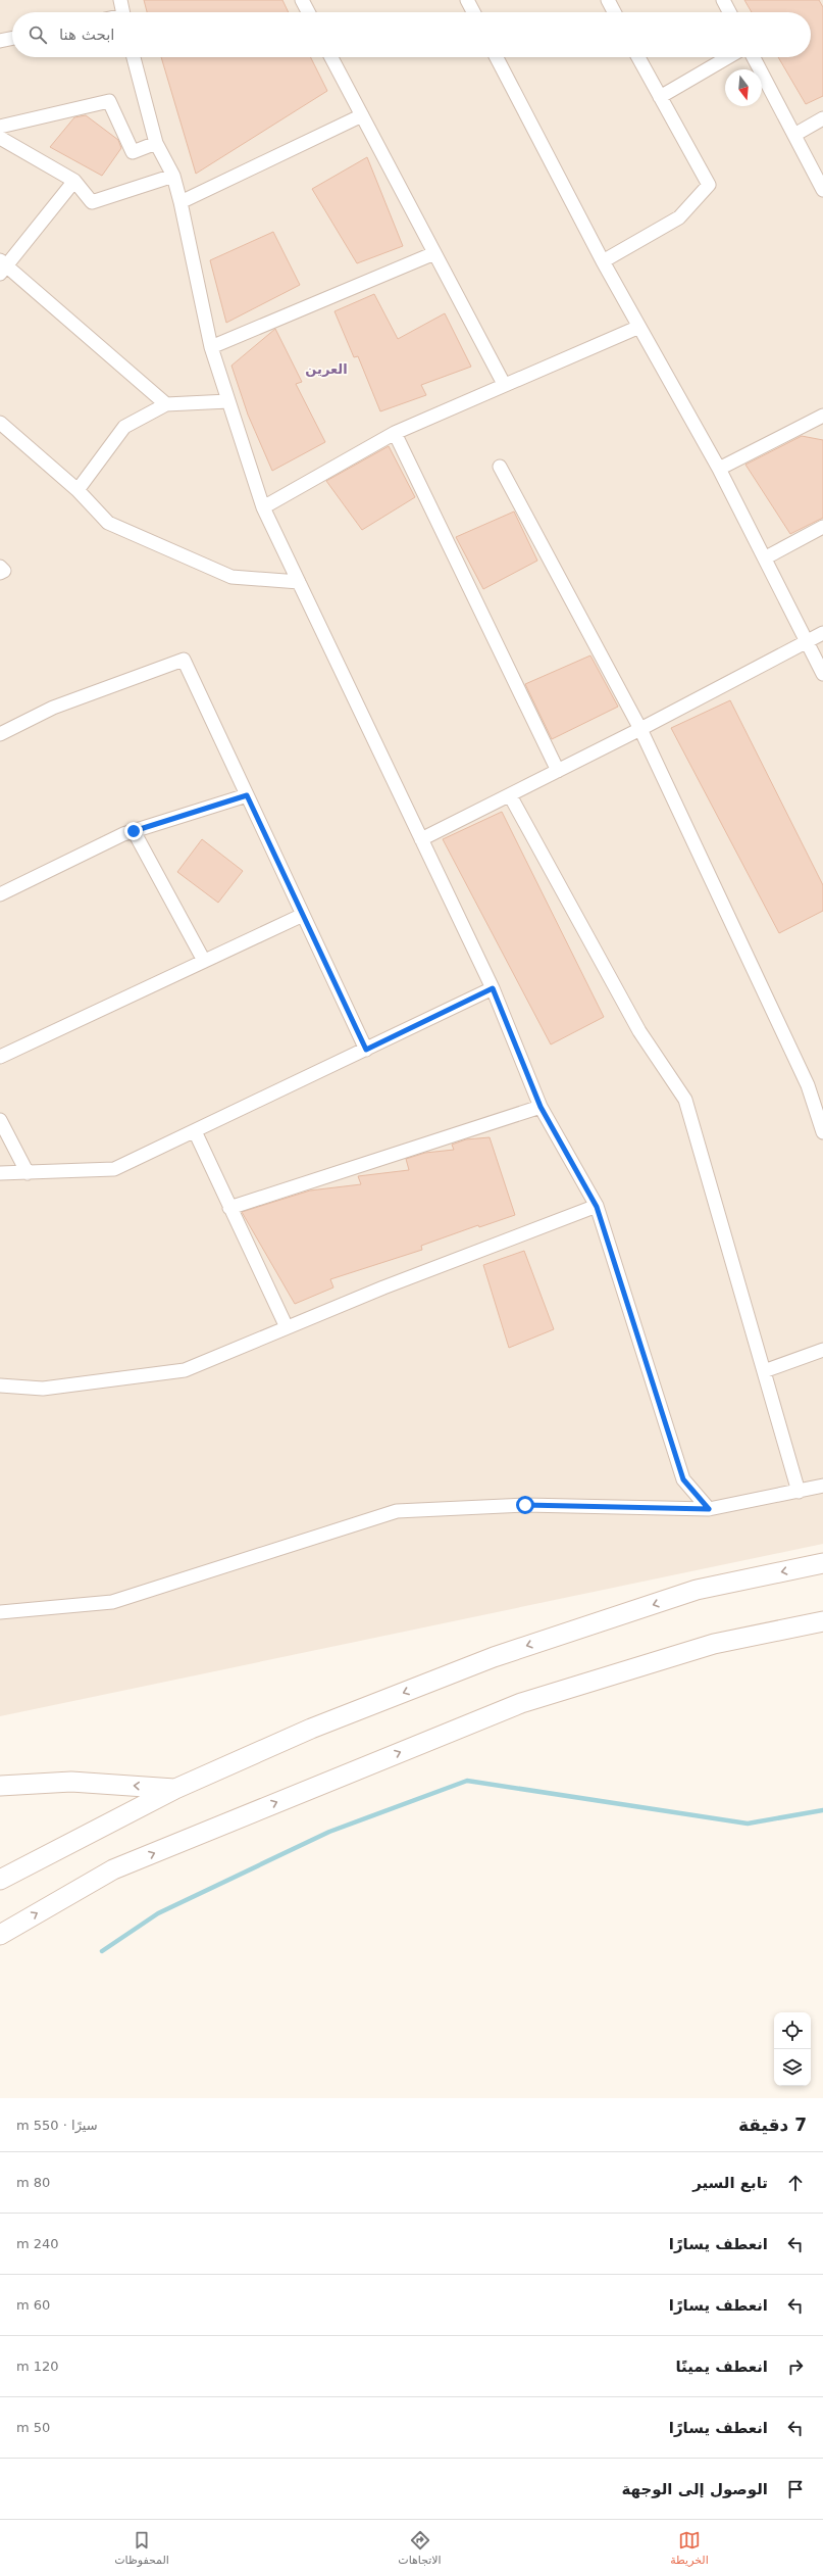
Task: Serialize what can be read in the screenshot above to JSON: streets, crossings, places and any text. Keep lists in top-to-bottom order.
{
  "districts": ["العرين"],
  "north": "bottom",
  "page": {
    "search": "ابحث هنا",
    "heading": ["7 دقيقة", "سيرًا · 550 m"],
    "list": [
      ["تابع السير", "80 m"],
      ["انعطف يسارًا", "240 m"],
      ["انعطف يسارًا", "60 m"],
      ["انعطف يمينًا", "120 m"],
      ["انعطف يسارًا", "50 m"],
      "الوصول إلى الوجهة"
    ],
    "nav": ["الخريطة", "الاتجاهات", "المحفوظات"]
  }
}
